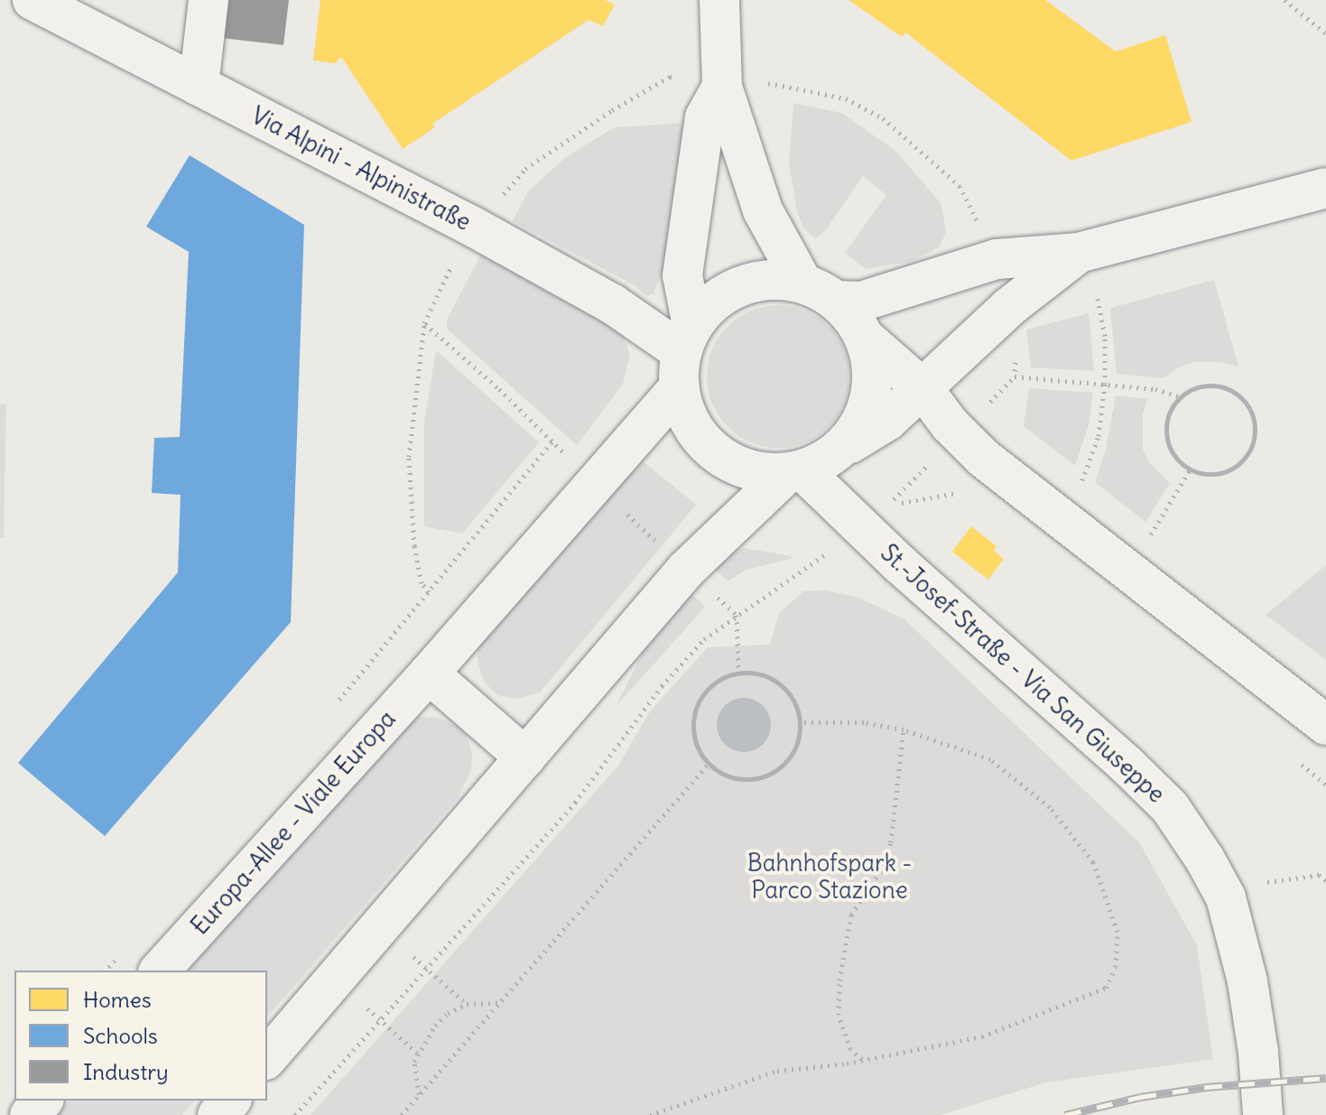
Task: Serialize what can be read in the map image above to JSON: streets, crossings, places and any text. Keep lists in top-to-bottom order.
{
  "streets": {
    "street": ["Via Alpini - Alpinistraße", "St.-Josef-Straße - Via San Giuseppe", "Europa-Allee - Viale Europa"]
  },
  "crossings": [
    ["Via Alpini - Alpinistraße", "St.-Josef-Straße - Via San Giuseppe"],
    ["Via Alpini - Alpinistraße", "Europa-Allee - Viale Europa"],
    ["St.-Josef-Straße - Via San Giuseppe", "Europa-Allee - Viale Europa"]
  ],
  "parks": ["Bahnhofspark - Parco Stazione"],
  "legend": ["Homes", "Schools", "Industry"]
}
